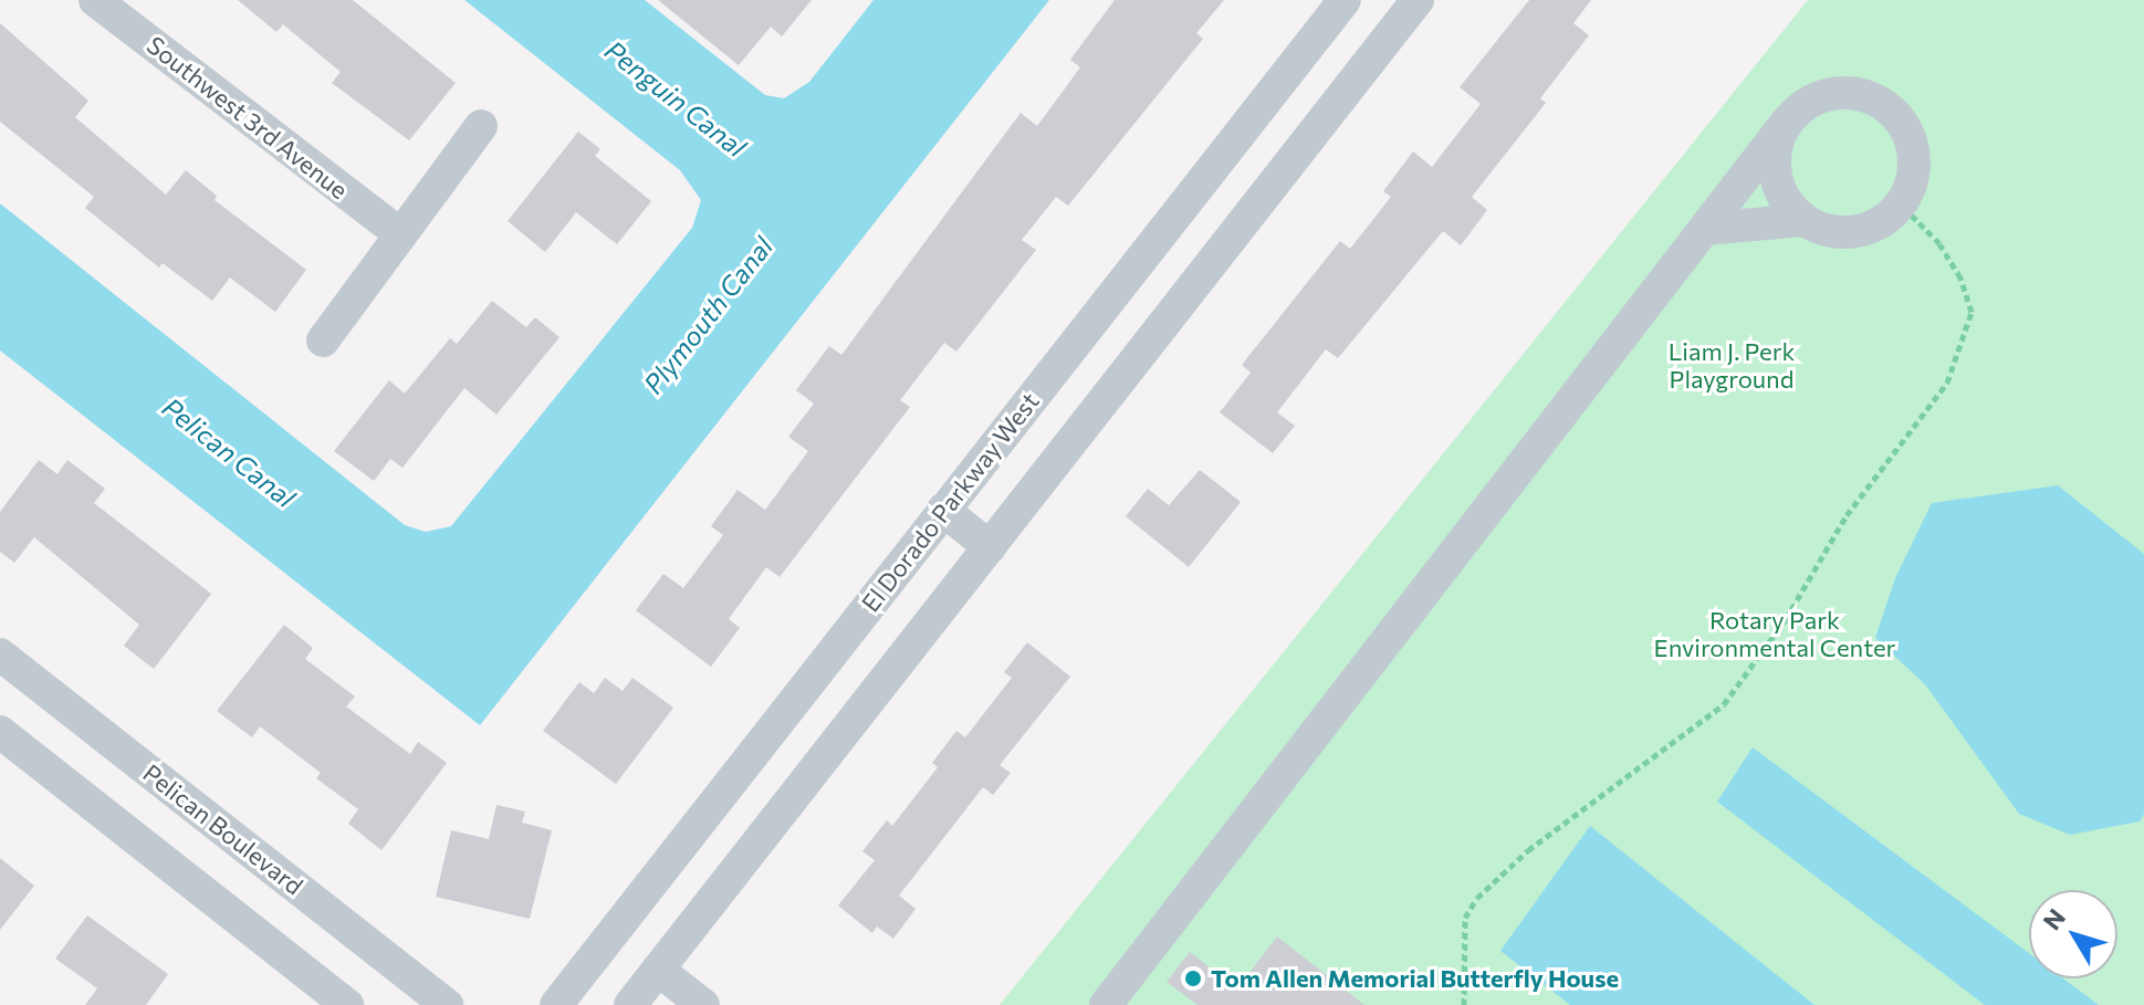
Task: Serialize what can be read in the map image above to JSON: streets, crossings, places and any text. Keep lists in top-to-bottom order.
{
  "streets": {
    "street": ["Southwest 3rd Avenue", "El Dorado Parkway West", "Pelican Boulevard"]
  },
  "water": ["Penguin Canal", "Plymouth Canal", "Pelican Canal"],
  "parks": ["Liam J. Perk Playground", "Rotary Park Environmental Center"],
  "places": ["Tom Allen Memorial Butterfly House"],
  "north": "top left"
}
